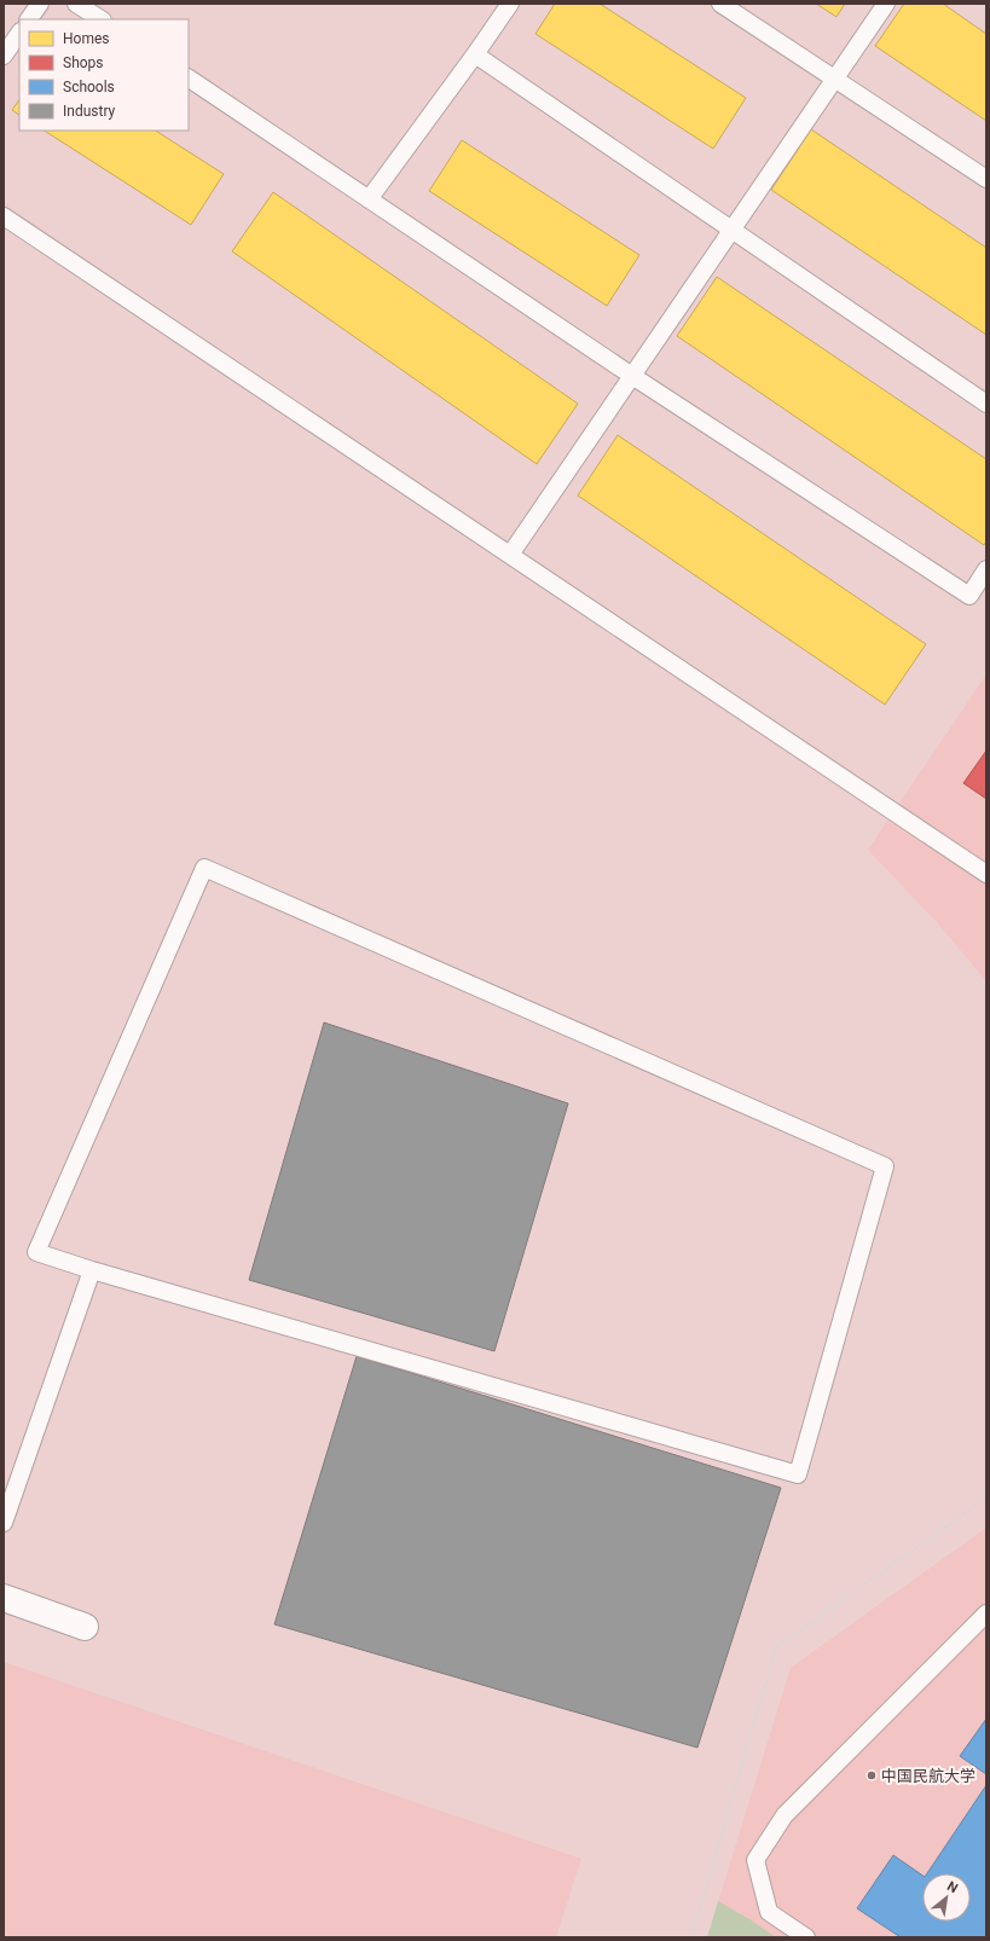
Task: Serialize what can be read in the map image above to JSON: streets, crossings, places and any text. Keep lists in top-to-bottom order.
{
  "places": ["中国民航大学"],
  "legend": [
    "Homes",
    "Shops",
    "Schools",
    "Industry"
  ],
  "north": "top right"
}
